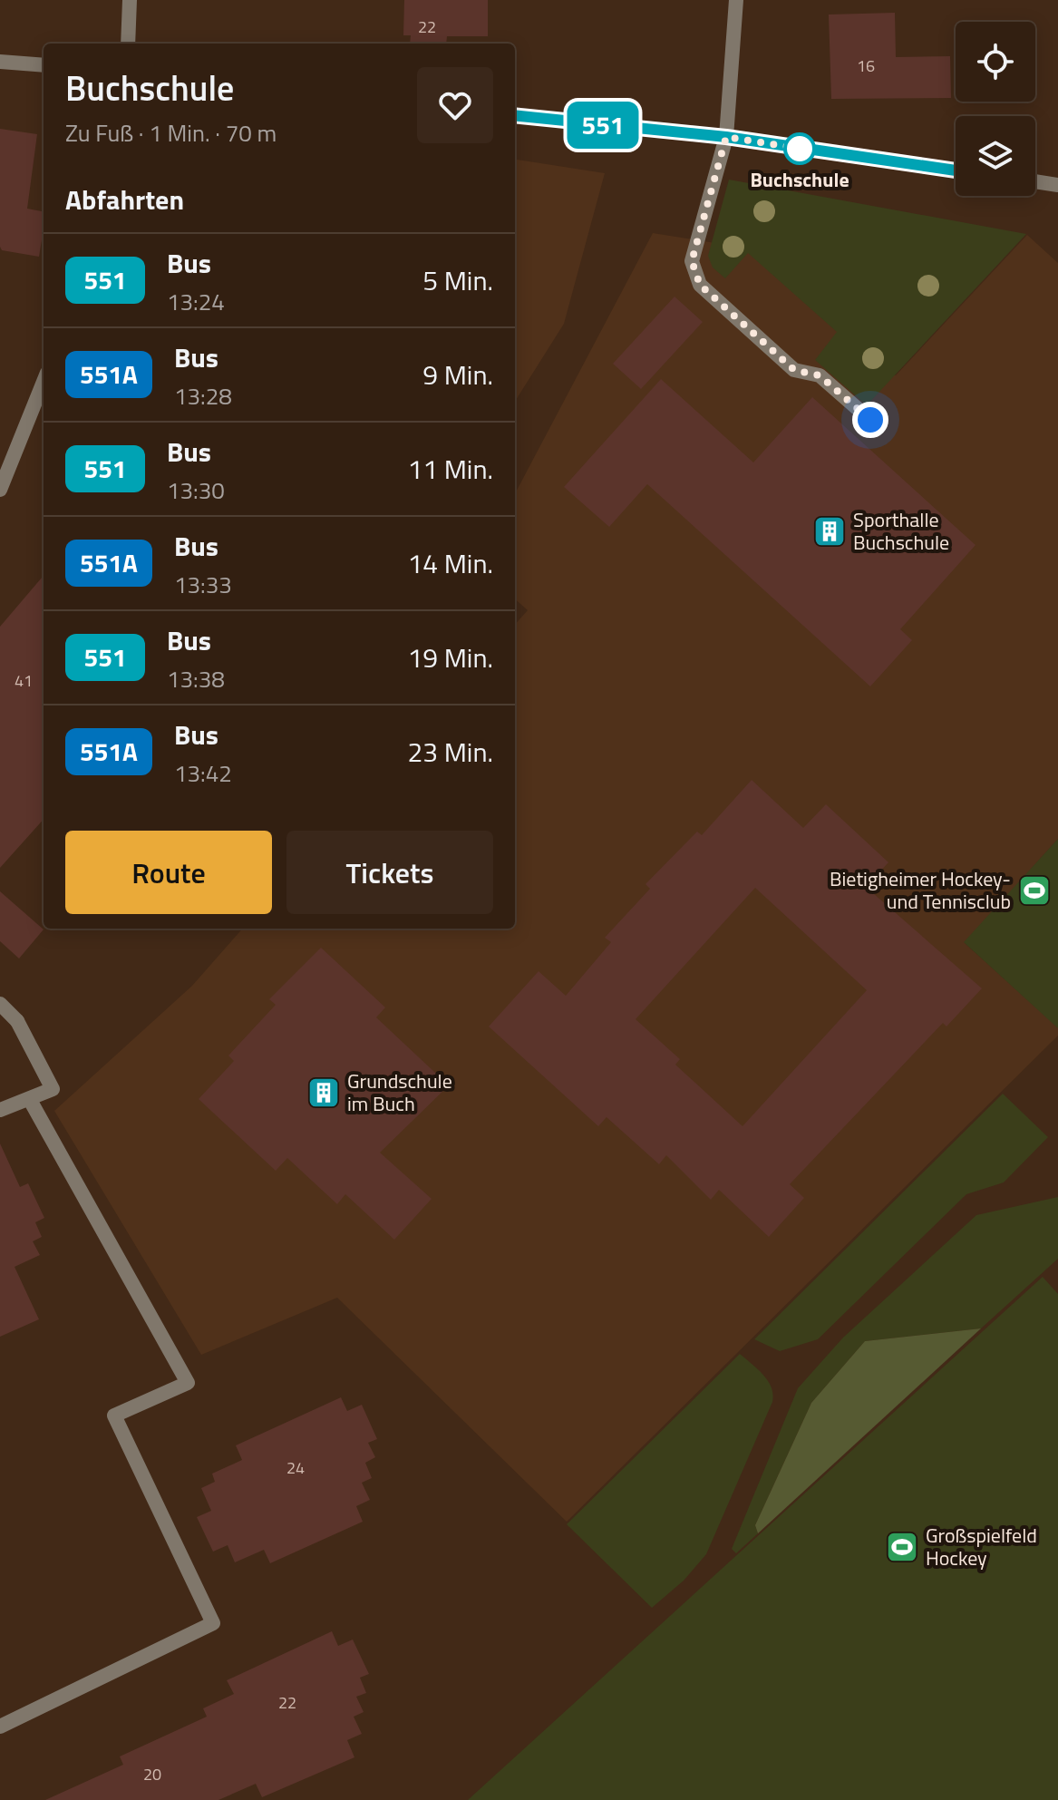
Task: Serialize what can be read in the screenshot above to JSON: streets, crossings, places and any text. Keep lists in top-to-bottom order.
{
  "places": {
    "other": ["Buchschule"],
    "building": ["Sporthalle Buchschule", "Grundschule im Buch"],
    "sports": ["Bietigheimer Hockey- und Tennisclub", "Großspielfeld Hockey"]
  },
  "lines": ["bus line 551"],
  "house_numbers": [
    "22",
    "16",
    "41",
    "24",
    "22",
    "20"
  ],
  "page": {
    "on_map": "551",
    "heading": [
      ["Buchschule", "Zu Fuß · 1 Min. · 70 m"],
      "Abfahrten"
    ],
    "list": [
      {
        "mark": "551",
        "name": "Bus",
        "note": "13:24",
        "value": "5 Min."
      },
      {
        "mark": "551A",
        "name": "Bus",
        "note": "13:28",
        "value": "9 Min."
      },
      {
        "mark": "551",
        "name": "Bus",
        "note": "13:30",
        "value": "11 Min."
      },
      {
        "mark": "551A",
        "name": "Bus",
        "note": "13:33",
        "value": "14 Min."
      },
      {
        "mark": "551",
        "name": "Bus",
        "note": "13:38",
        "value": "19 Min."
      },
      {
        "mark": "551A",
        "name": "Bus",
        "note": "13:42",
        "value": "23 Min."
      }
    ],
    "buttons": ["Route", "Tickets"]
  }
}
